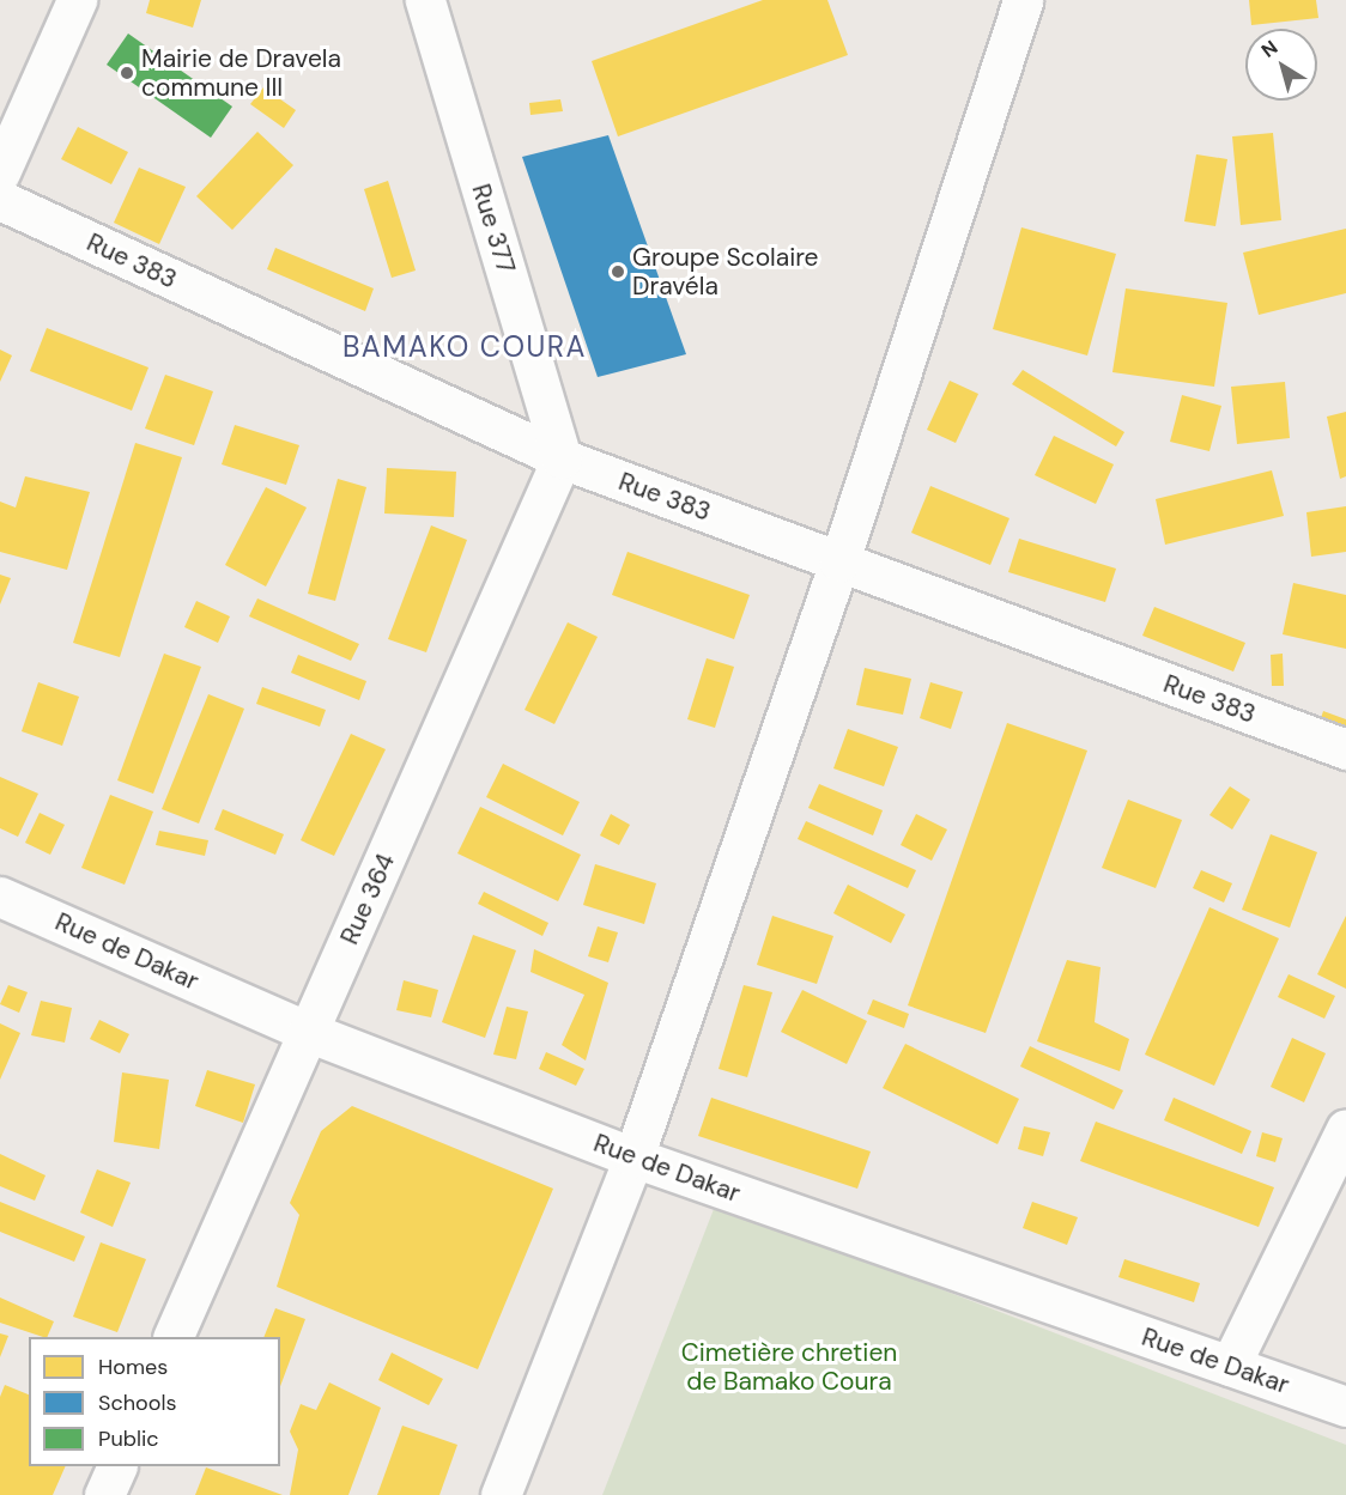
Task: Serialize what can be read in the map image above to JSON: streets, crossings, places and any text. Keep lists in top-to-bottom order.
{
  "streets": {
    "street": [
      "Rue 377",
      "Rue 383",
      "Rue 364",
      "Rue de Dakar"
    ]
  },
  "crossings": [
    ["Rue 377", "Rue 383"],
    ["Rue 377", "Rue 364"],
    ["Rue 383", "Rue 364"],
    ["Rue 364", "Rue de Dakar"]
  ],
  "districts": ["BAMAKO COURA"],
  "parks": ["Cimetière chretien de Bamako Coura"],
  "places": ["Mairie de Dravela commune III", "Groupe Scolaire Dravéla"],
  "legend": ["Homes", "Schools", "Public"],
  "north": "top left"
}
